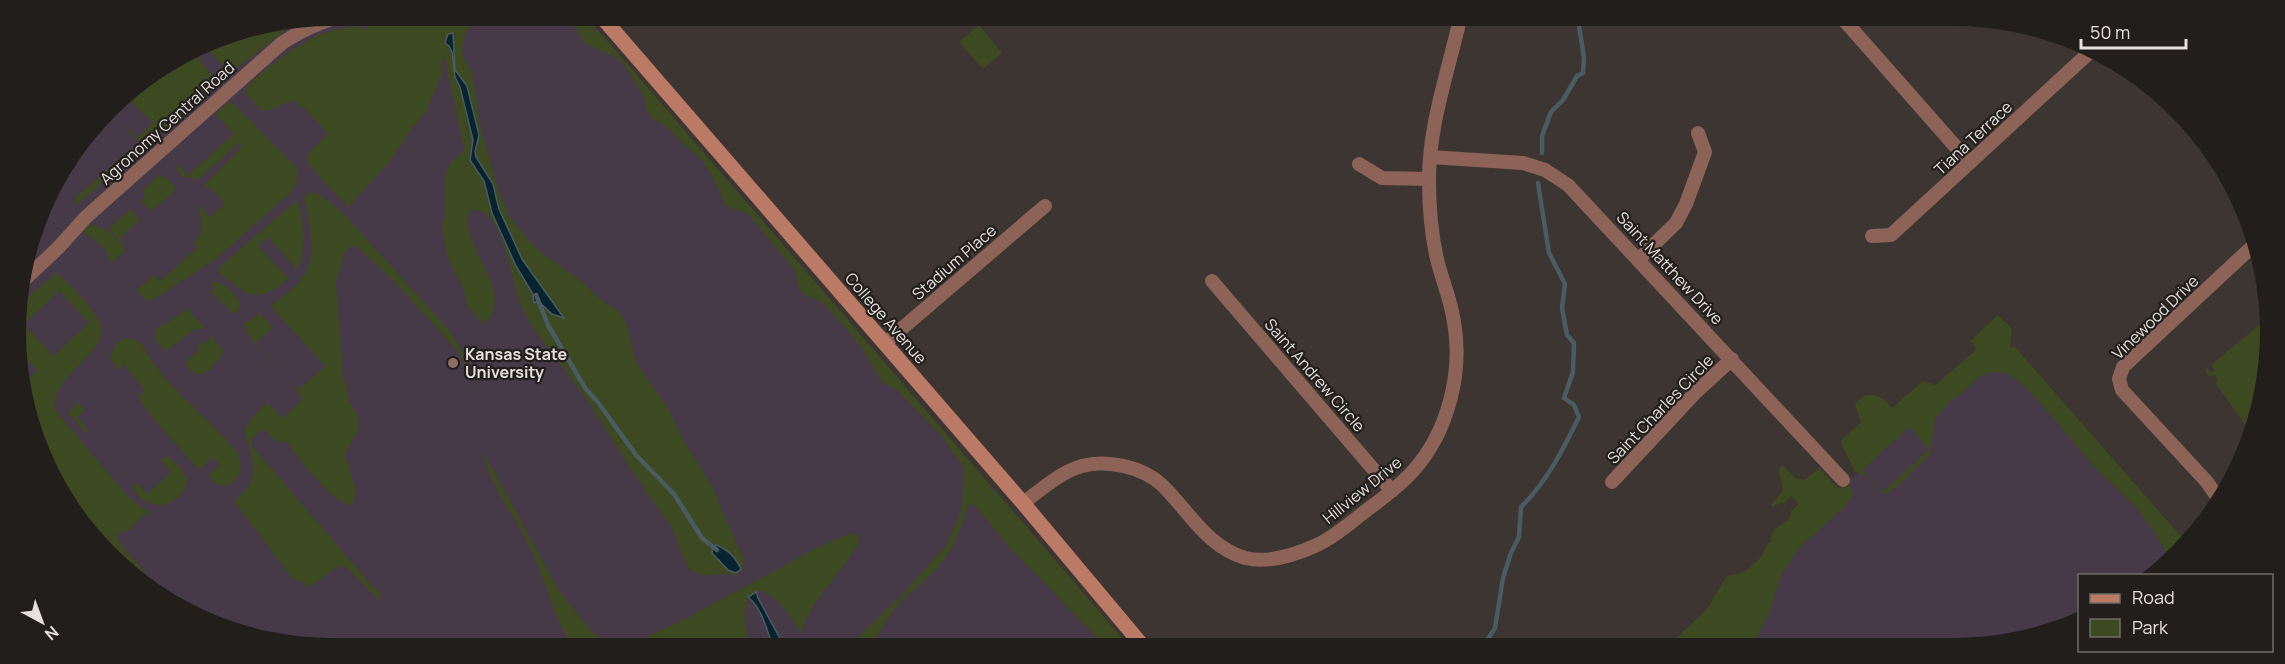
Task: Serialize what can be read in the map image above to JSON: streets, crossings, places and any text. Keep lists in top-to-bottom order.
{
  "streets": {
    "street": [
      "Agronomy Central Road",
      "Tiana Terrace",
      "Stadium Place",
      "Saint Matthew Drive",
      "Vinewood Drive",
      "College Avenue",
      "Saint Andrew Circle",
      "Saint Charles Circle",
      "Hillview Drive"
    ]
  },
  "crossings": [
    ["Stadium Place", "College Avenue"],
    ["Saint Matthew Drive", "Saint Charles Circle"],
    ["Saint Matthew Drive", "Hillview Drive"],
    ["College Avenue", "Hillview Drive"],
    ["Saint Andrew Circle", "Hillview Drive"]
  ],
  "places": ["Kansas State University"],
  "legend": ["Road", "Park"],
  "scale_bar": "50 m",
  "north": "bottom right"
}
